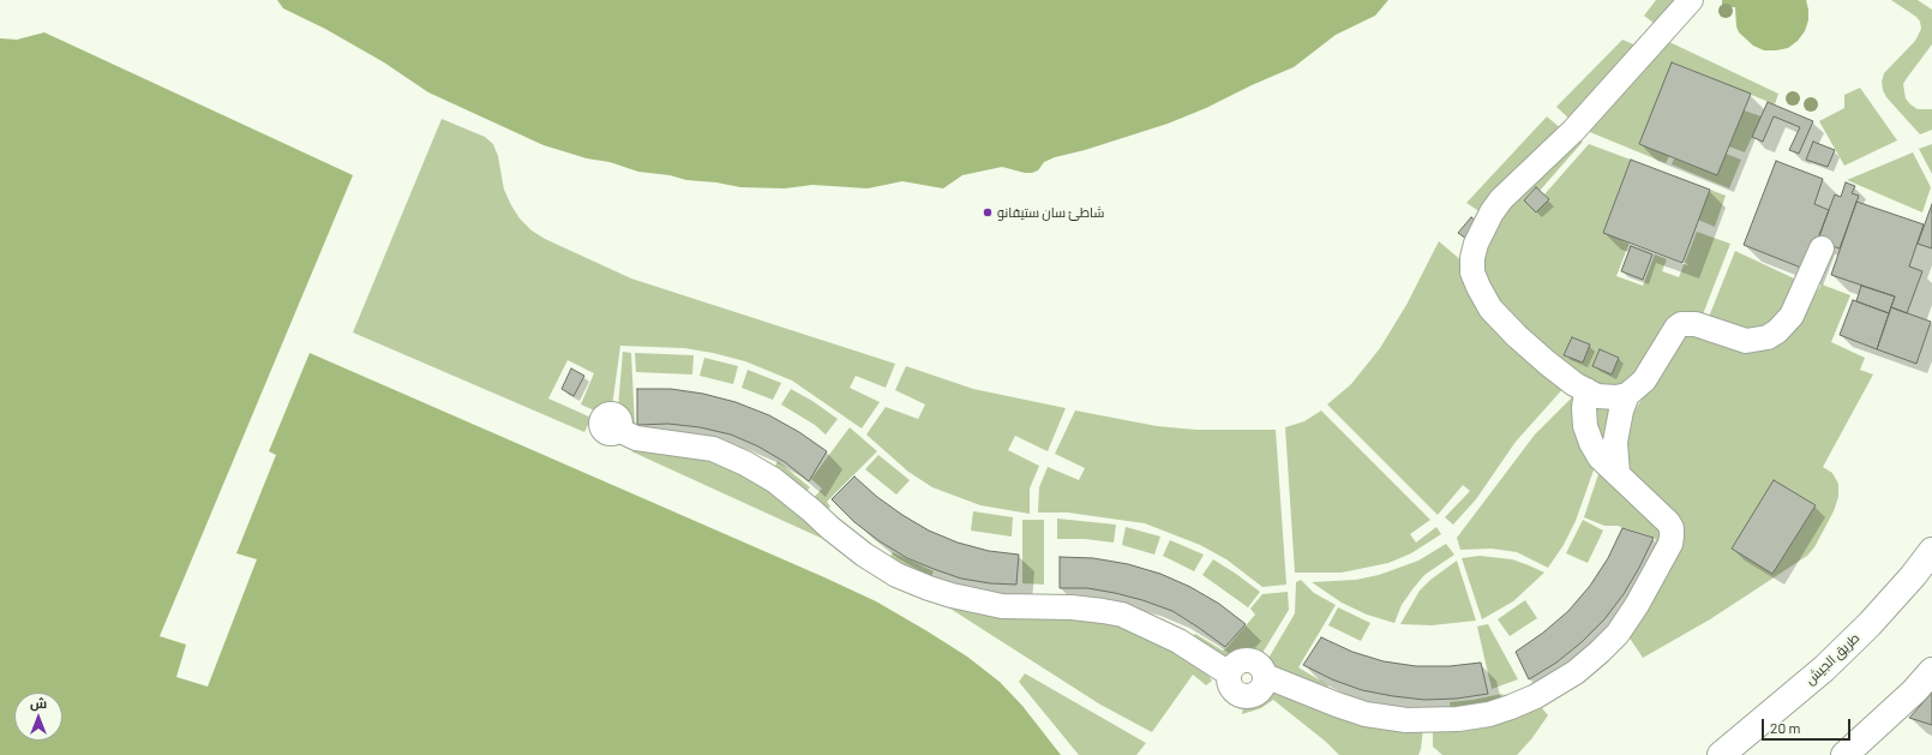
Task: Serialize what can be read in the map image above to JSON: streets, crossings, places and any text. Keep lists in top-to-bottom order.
{
  "streets": {
    "highway": ["طريق الجيش"]
  },
  "places": ["شاطئ سان ستيفانو"],
  "scale_bar": "20 m",
  "north": "top"
}
